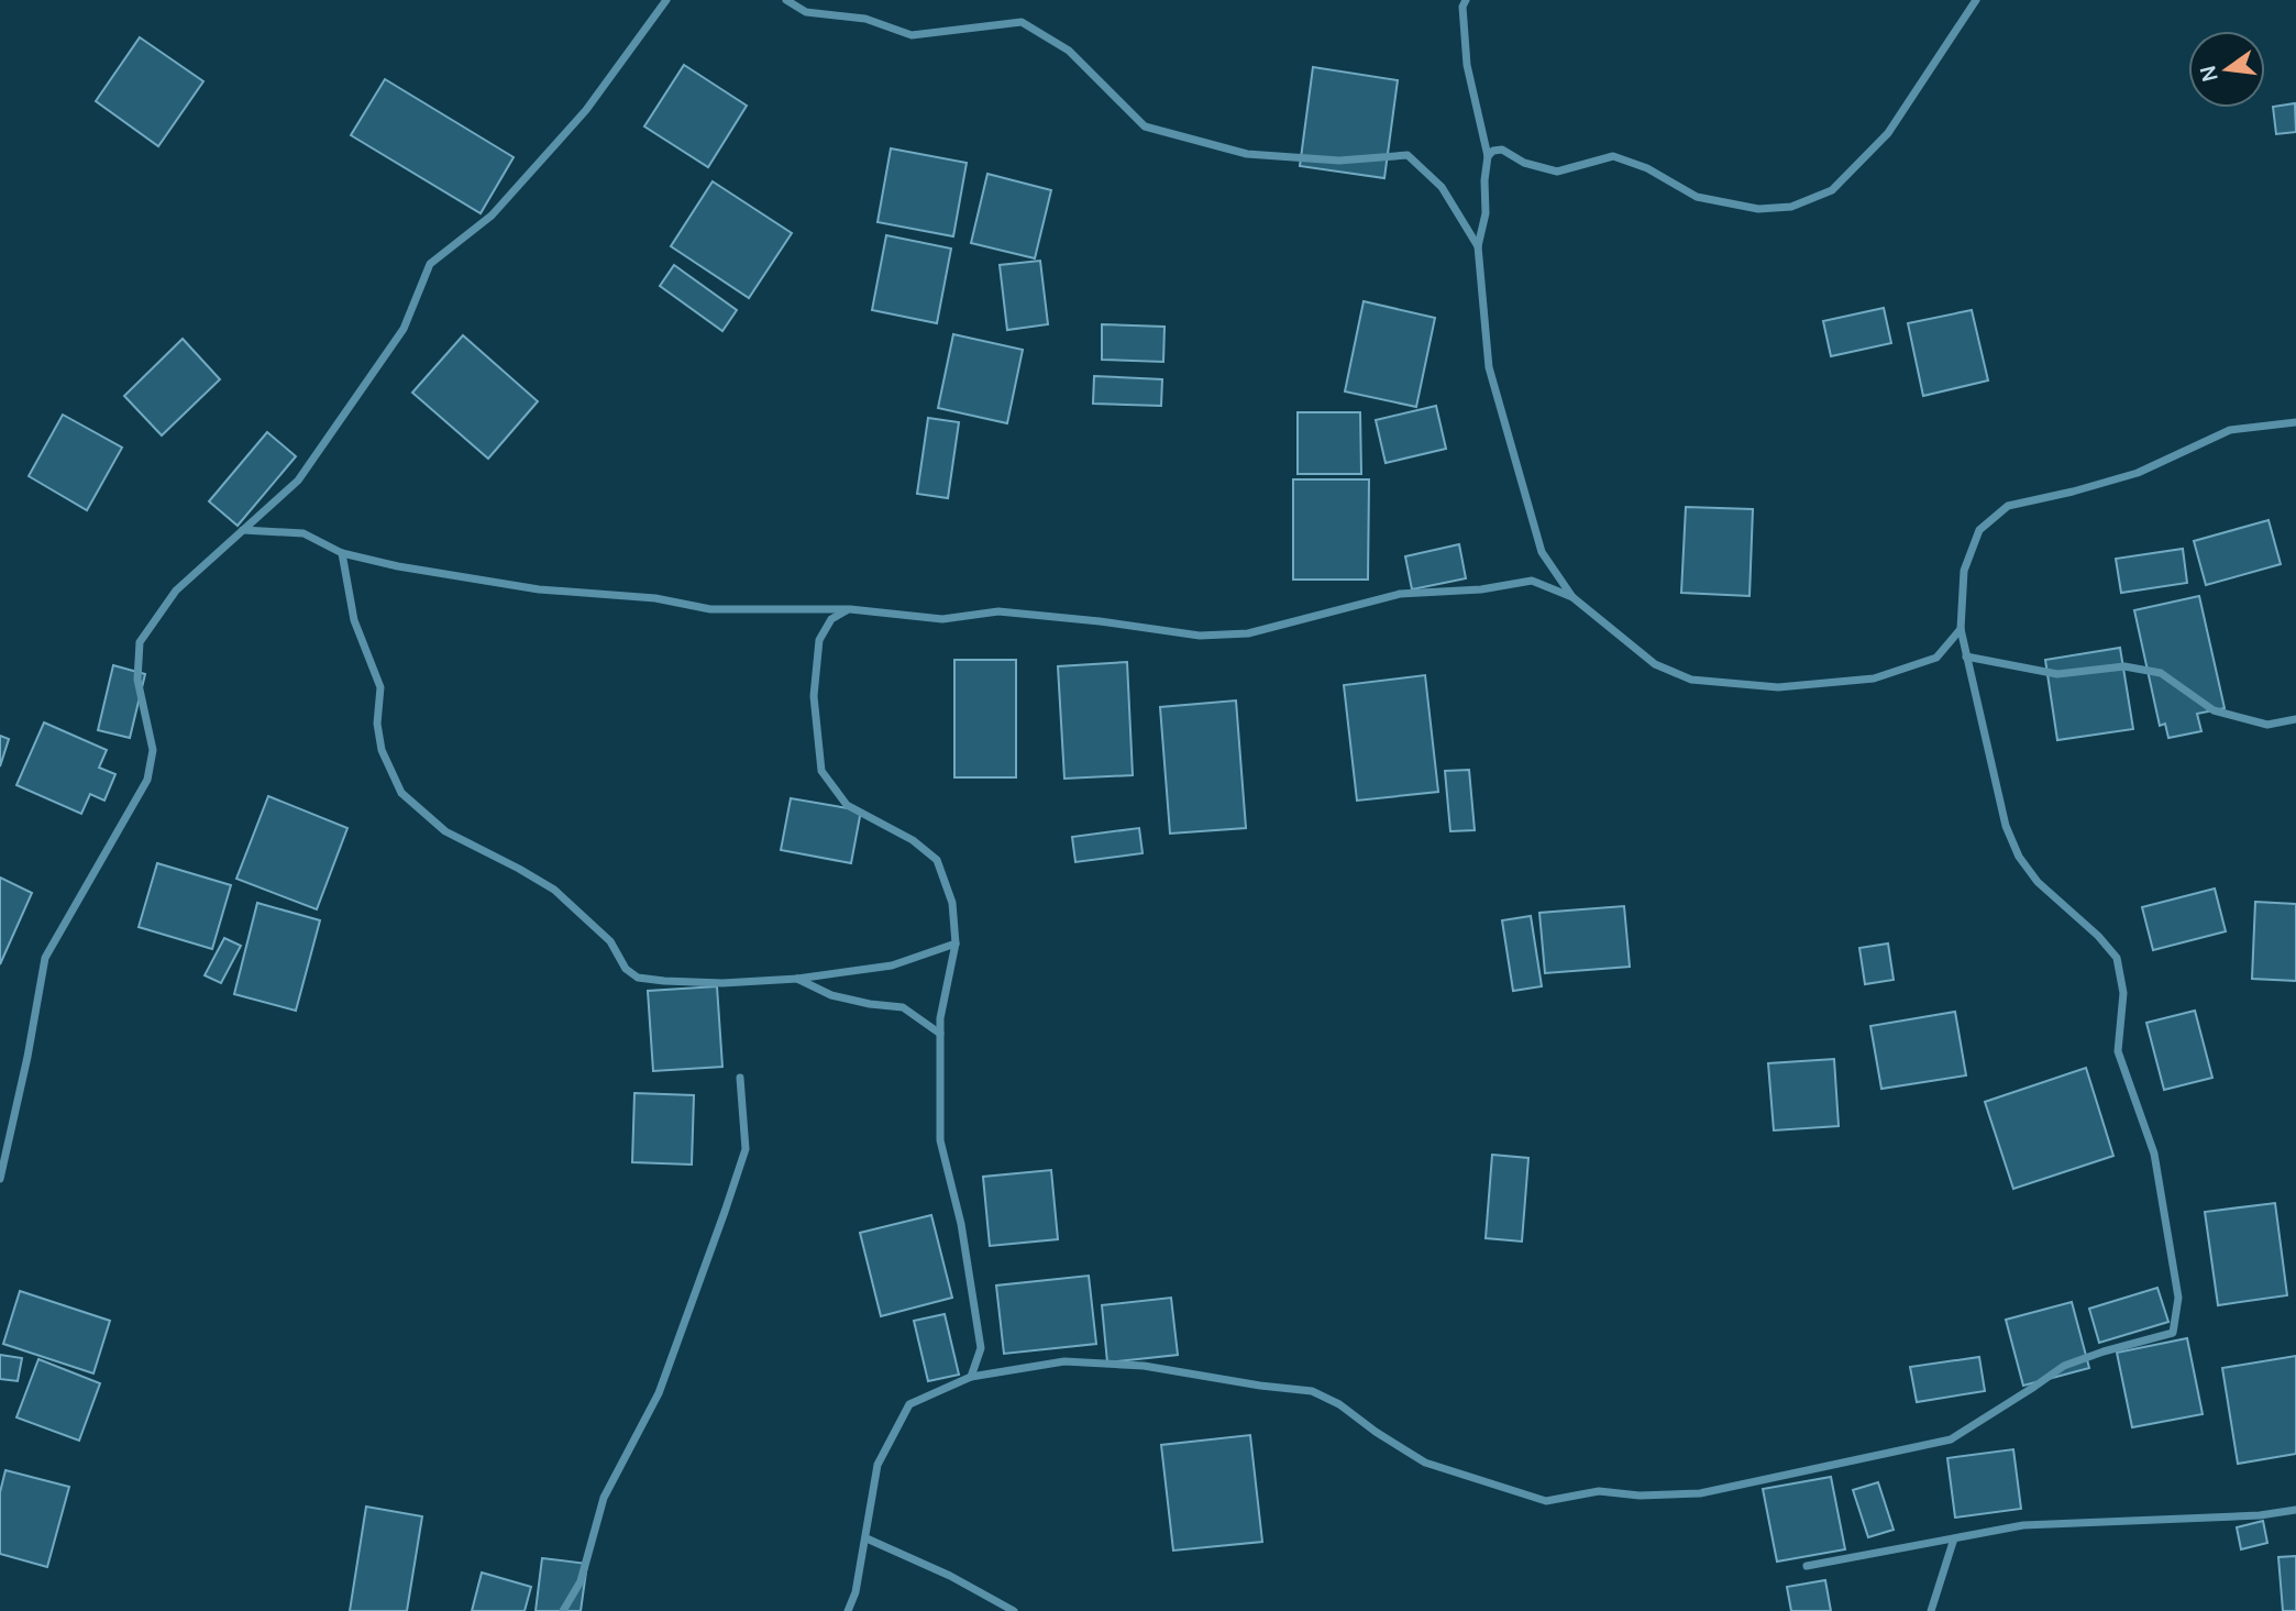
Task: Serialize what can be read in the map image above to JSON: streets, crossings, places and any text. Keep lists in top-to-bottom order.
{
  "north": "left"
}
